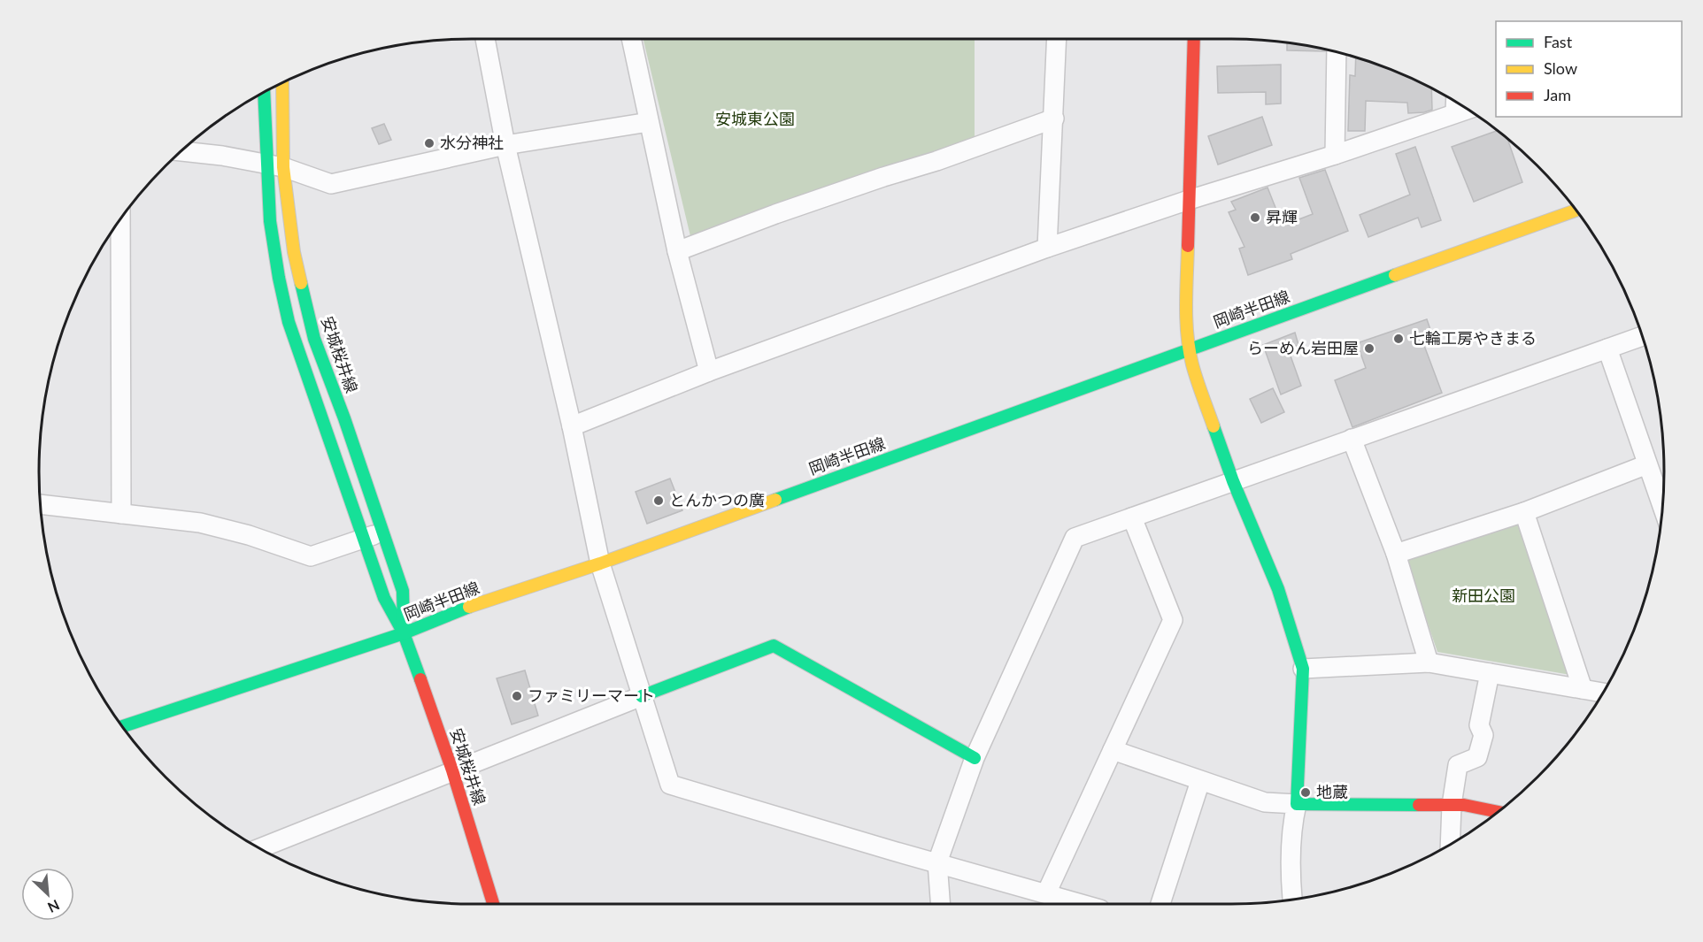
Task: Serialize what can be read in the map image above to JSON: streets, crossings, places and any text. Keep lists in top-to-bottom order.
{
  "streets": {
    "main road": ["岡崎半田線", "安城桜井線"]
  },
  "crossings": [
    ["岡崎半田線", "安城桜井線"]
  ],
  "parks": ["安城東公園", "新田公園"],
  "places": [
    "水分神社",
    "昇輝",
    "七輪工房やきまる",
    "らーめん岩田屋",
    "とんかつの廣",
    "ファミリーマート",
    "地蔵"
  ],
  "legend": ["Fast", "Slow", "Jam"],
  "north": "bottom right"
}
